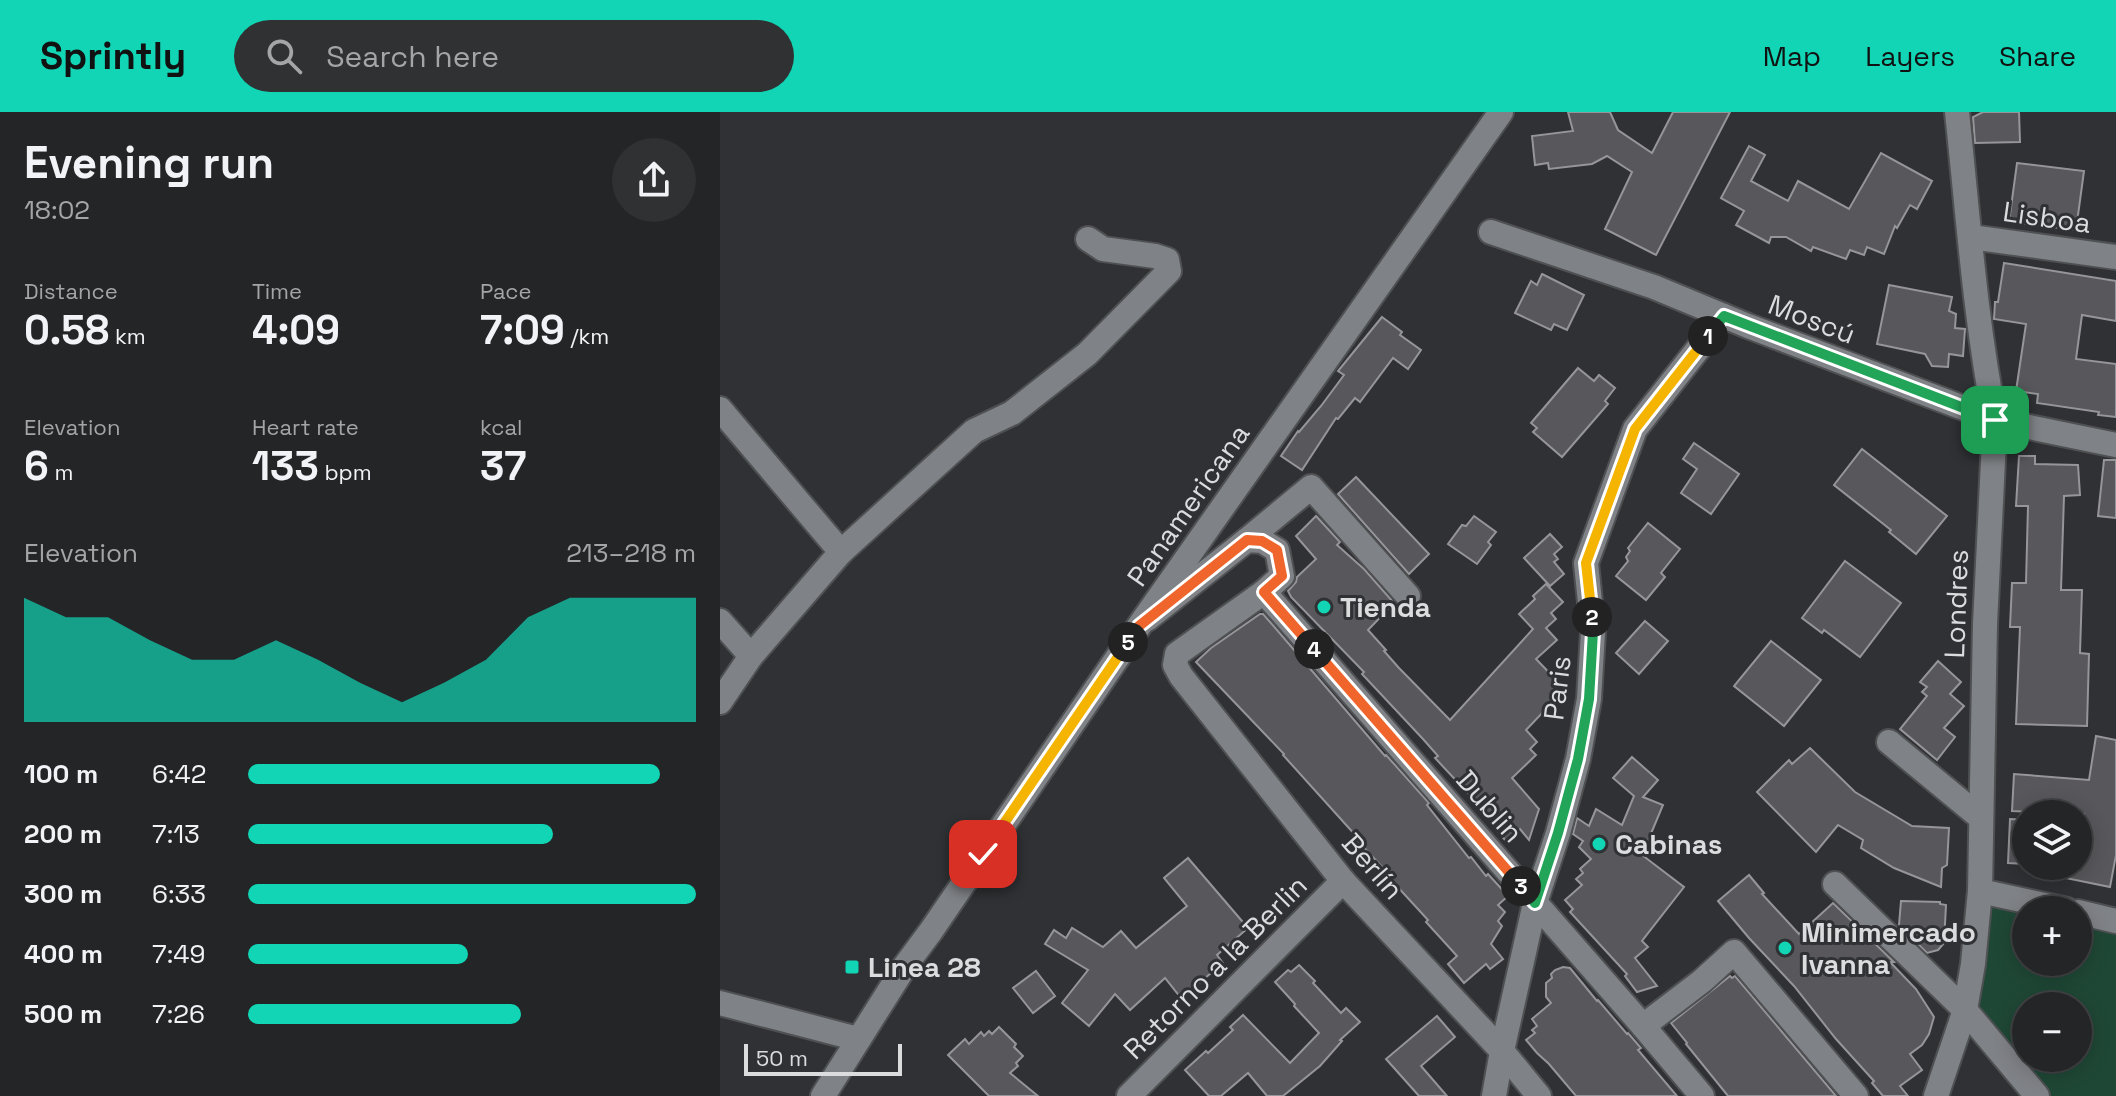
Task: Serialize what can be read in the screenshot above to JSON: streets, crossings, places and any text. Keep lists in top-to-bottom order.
{
  "streets": {
    "street": [
      "Lisboa",
      "Moscú",
      "Panamericana",
      "Londres",
      "Paris",
      "Dublin",
      "Berlín",
      "Retorno a la Berlin"
    ]
  },
  "crossings": [
    ["Lisboa", "Londres"],
    ["Moscú", "Londres"],
    ["Moscú", "Paris"],
    ["Paris", "Dublin"],
    ["Paris", "Berlín"],
    ["Dublin", "Berlín"],
    ["Berlín", "Retorno a la Berlin"]
  ],
  "places": {
    "other": ["Tienda", "Cabinas", "Minimercado Ivanna"],
    "transit": ["Linea 28"]
  },
  "scale_bar": "50 m",
  "page": {
    "header": "Sprintly",
    "search": "Search here",
    "nav": ["Map", "Layers", "Share"],
    "heading": ["Evening run", "18:02"],
    "stats": [
      ["Distance", "0.58 km"],
      ["Time", "4:09"],
      ["Pace", "7:09 /km"],
      ["Elevation", "6 m"],
      ["Heart rate", "133 bpm"],
      ["kcal", "37"]
    ],
    "pins": [
      "1",
      "2",
      "5",
      "4",
      "3"
    ],
    "chart": ["Elevation", "213–218 m"],
    "list": [
      {
        "name": "100 m",
        "note": "6:42"
      },
      {
        "name": "200 m",
        "note": "7:13"
      },
      {
        "name": "300 m",
        "note": "6:33"
      },
      {
        "name": "400 m",
        "note": "7:49"
      },
      {
        "name": "500 m",
        "note": "7:26"
      }
    ],
    "map_buttons": ["+", "−"],
    "scale": "50 m"
  }
}
